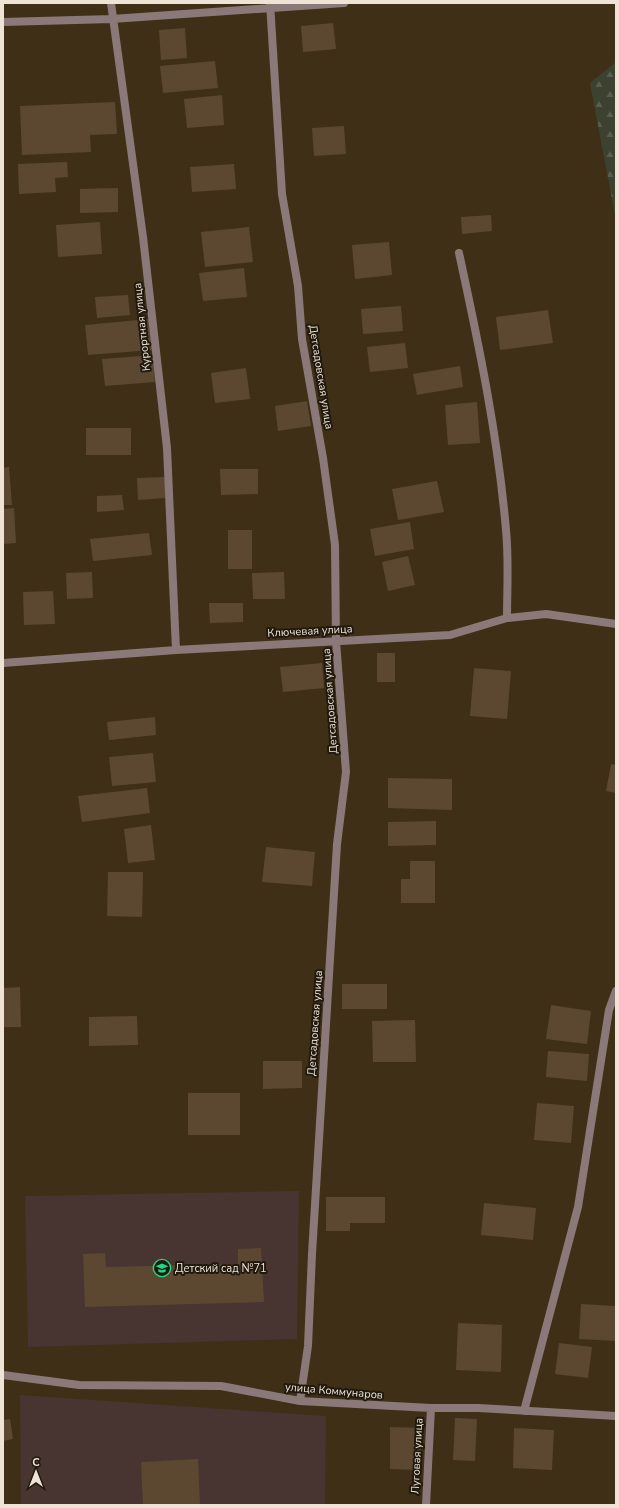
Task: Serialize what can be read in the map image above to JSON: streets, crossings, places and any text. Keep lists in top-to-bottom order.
{
  "streets": {
    "street": [
      "Курортная улица",
      "Детсадовская улица",
      "Ключевая улица",
      "улица Коммунаров",
      "Луговая улица"
    ]
  },
  "crossings": [
    ["Курортная улица", "Ключевая улица"],
    ["Детсадовская улица", "Ключевая улица"],
    ["Детсадовская улица", "улица Коммунаров"],
    ["улица Коммунаров", "Луговая улица"]
  ],
  "places": {
    "school or university": ["Детский сад №71"]
  },
  "north": "top"
}
